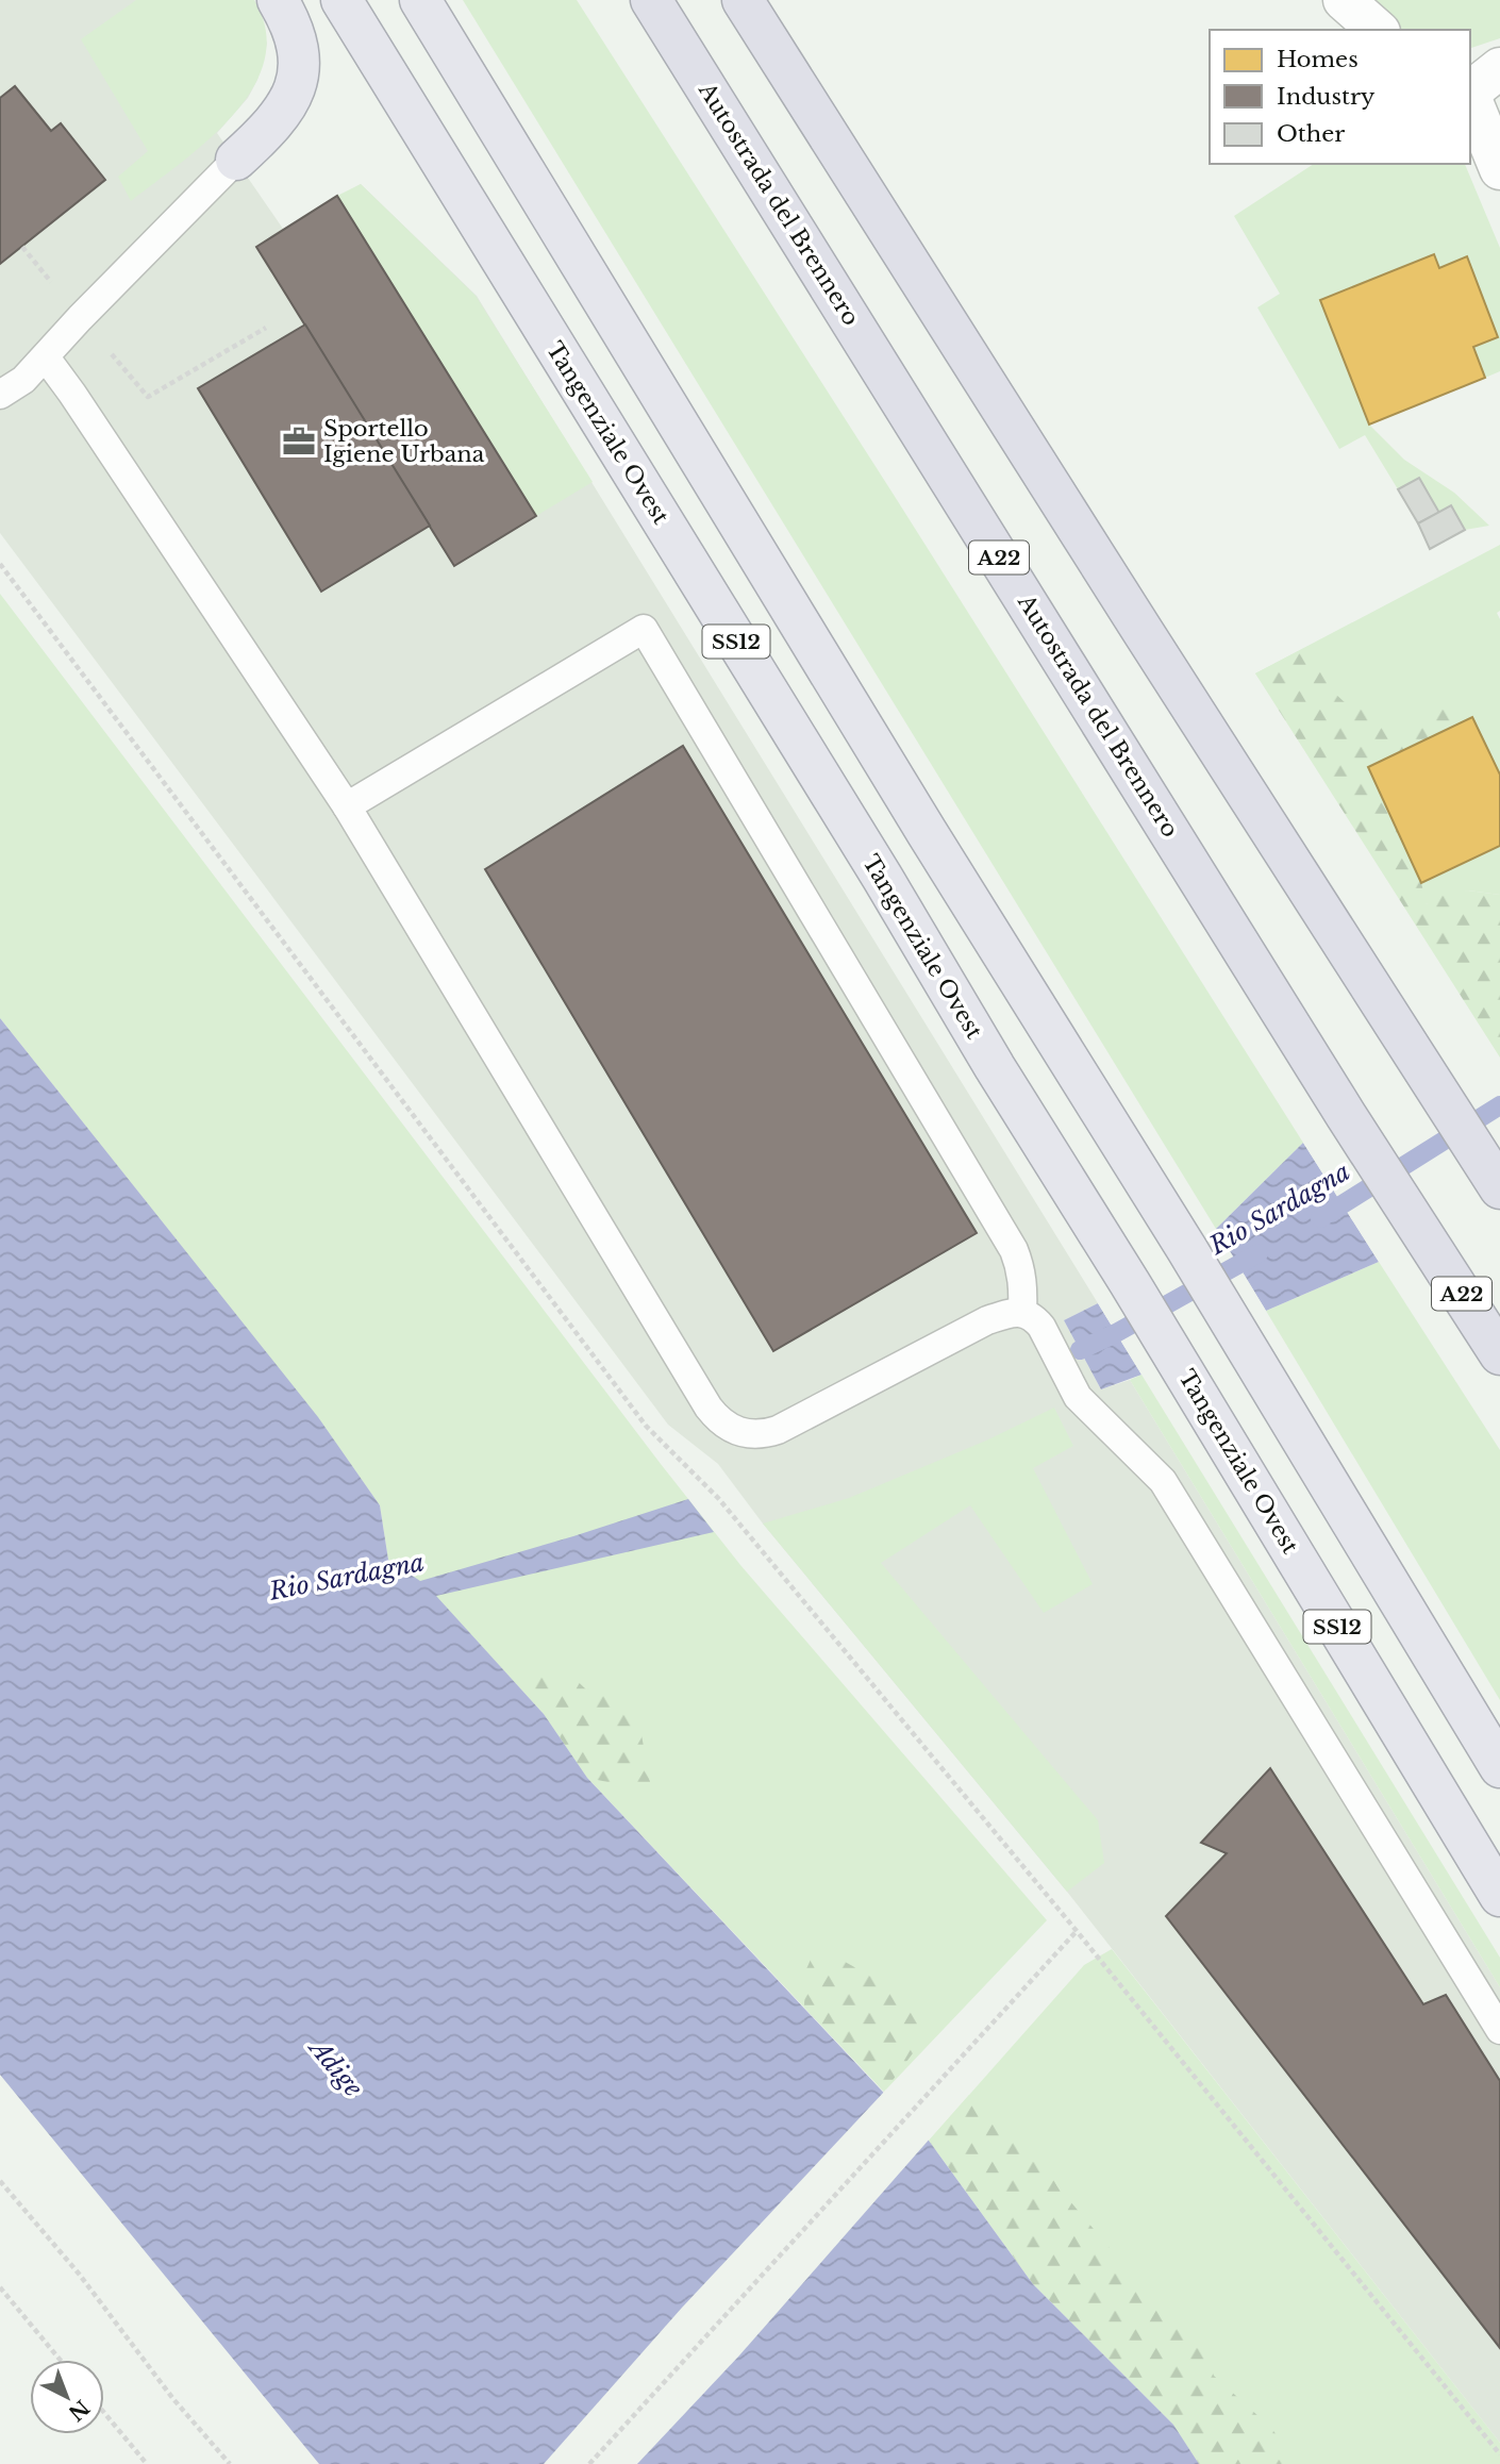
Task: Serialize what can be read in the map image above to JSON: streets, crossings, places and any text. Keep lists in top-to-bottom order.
{
  "streets": {
    "highway": [
      "Autostrada del Brennero",
      "Tangenziale Ovest",
      "A22",
      "SS12"
    ]
  },
  "water": ["Rio Sardagna", "Adige"],
  "places": {
    "office": ["Sportello Igiene Urbana"]
  },
  "legend": ["Homes", "Industry", "Other"],
  "north": "bottom right"
}
